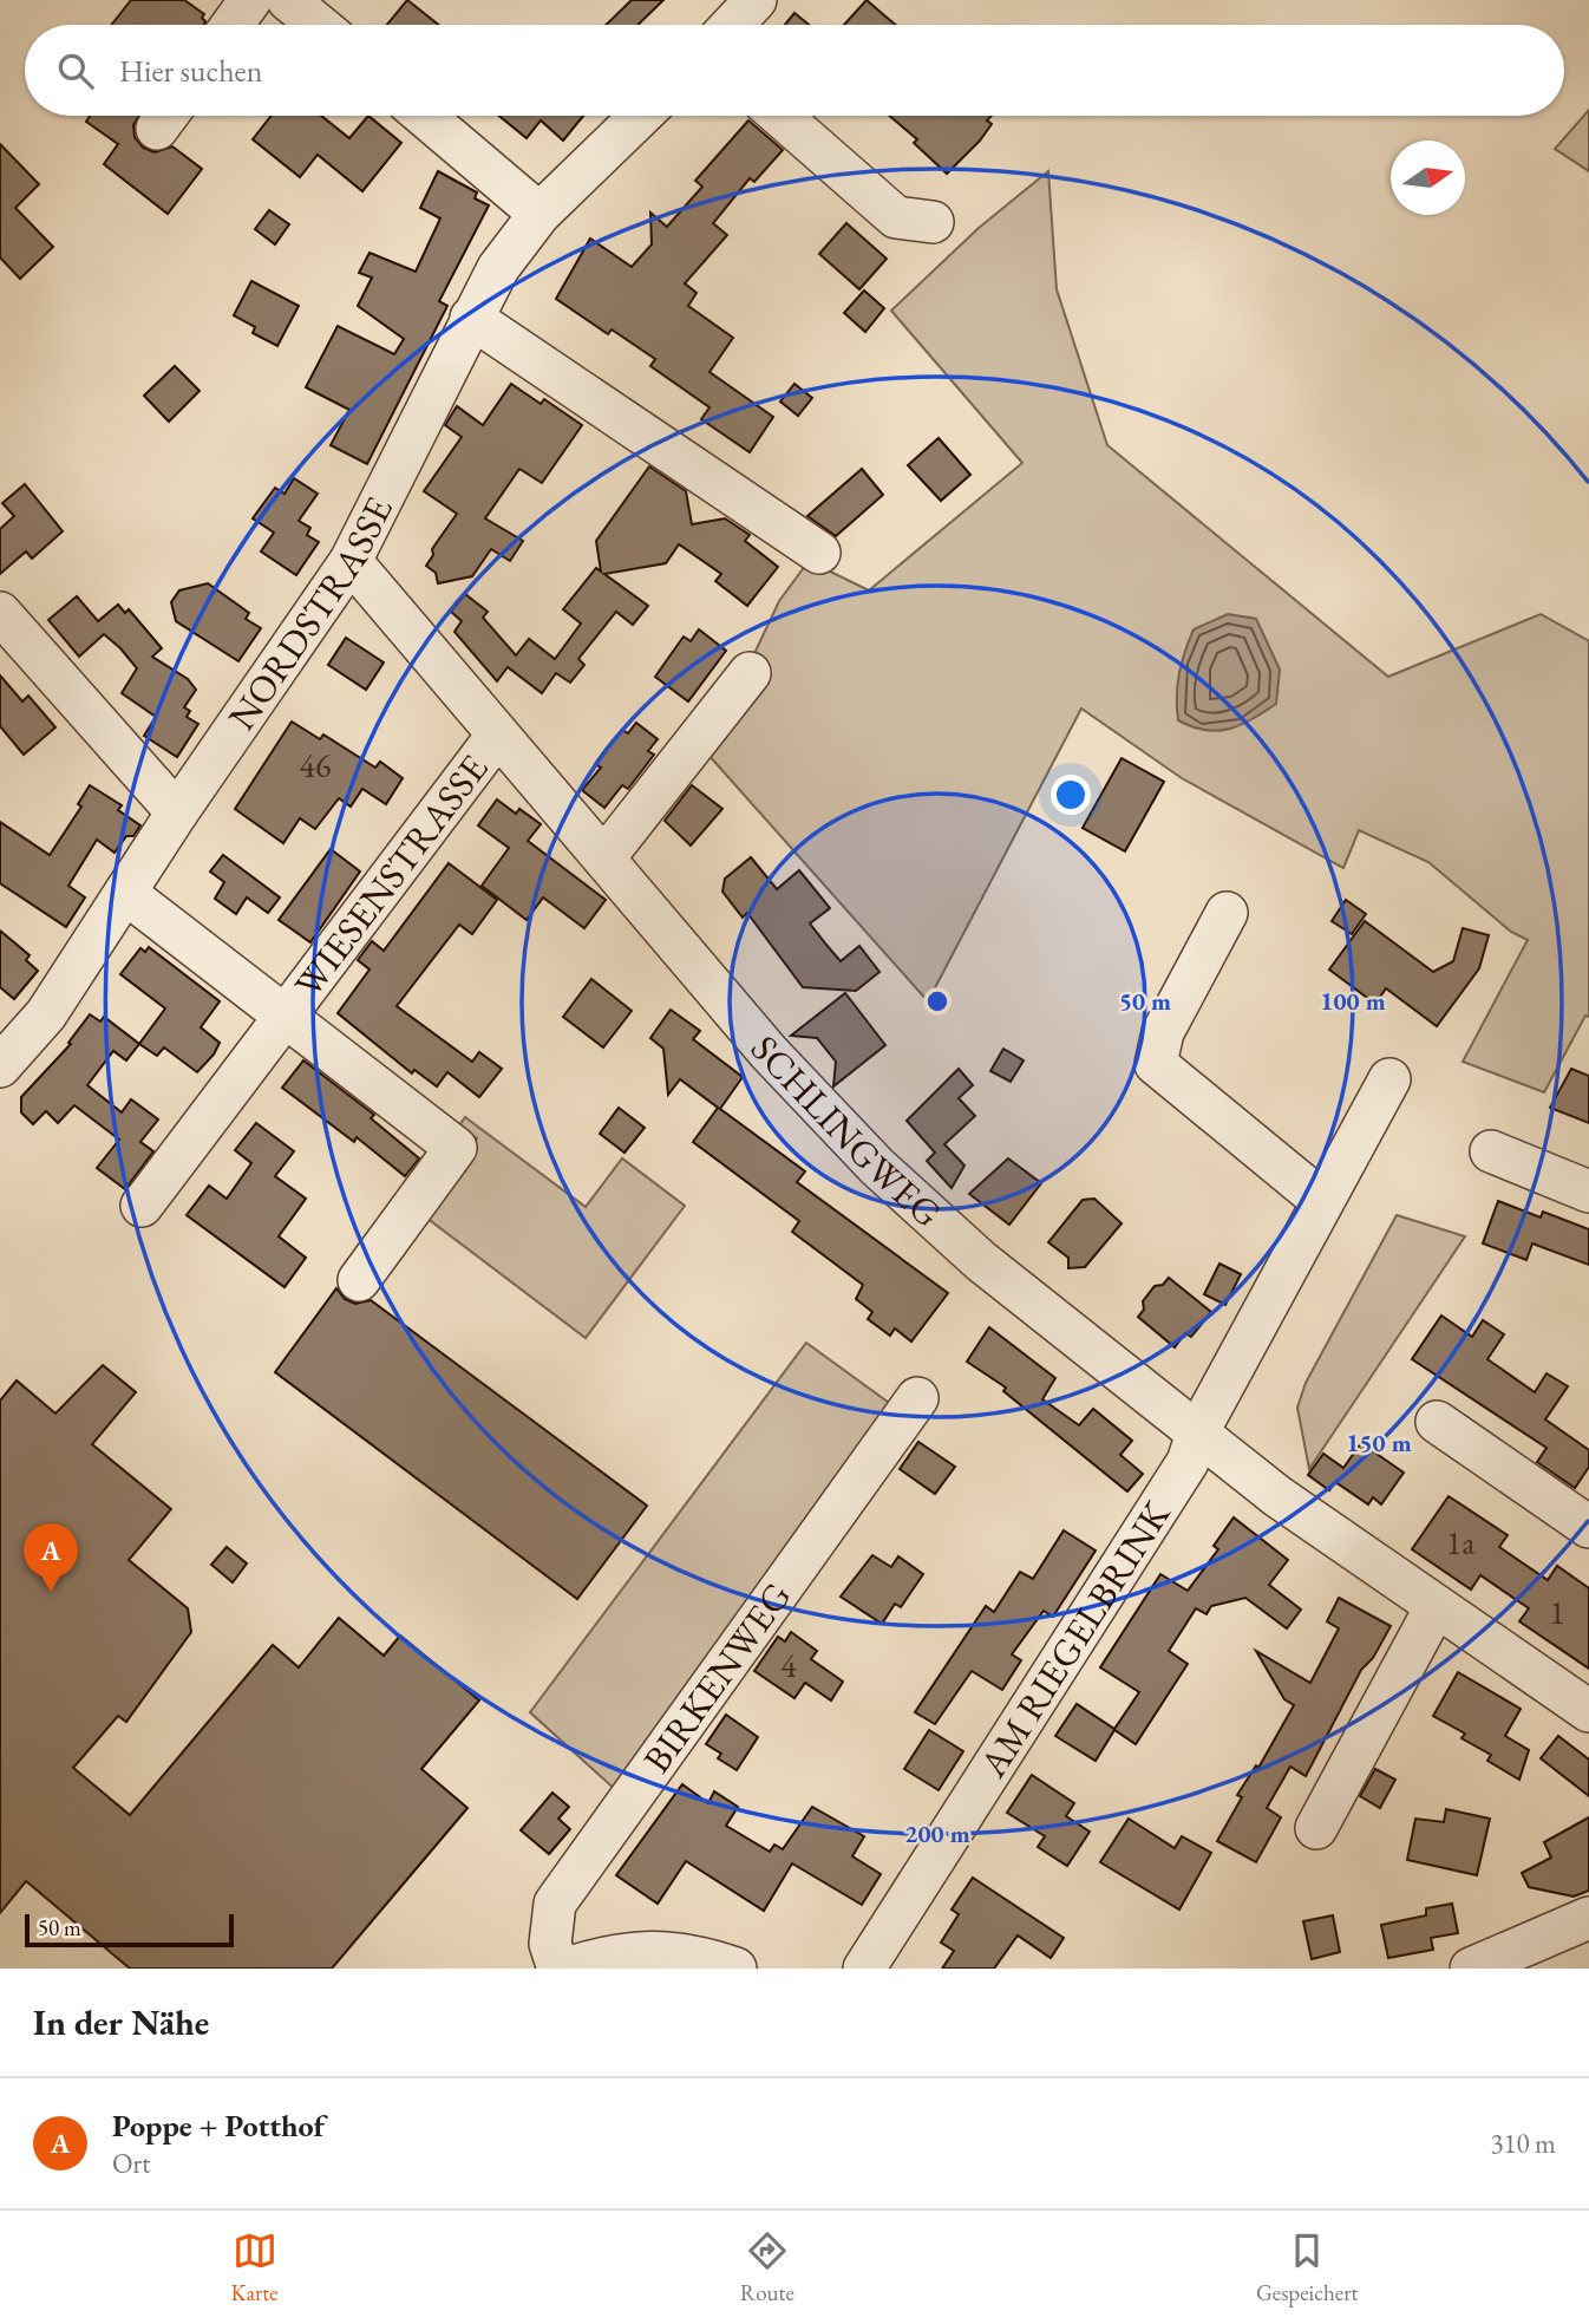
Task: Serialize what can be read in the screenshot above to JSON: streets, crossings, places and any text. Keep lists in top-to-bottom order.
{
  "streets": {
    "street": [
      "NORDSTRASSE",
      "WIESENSTRASSE",
      "SCHLINGWEG",
      "AM RIEGELBRINK",
      "BIRKENWEG"
    ]
  },
  "crossings": [
    ["NORDSTRASSE", "SCHLINGWEG"],
    ["WIESENSTRASSE", "SCHLINGWEG"],
    ["SCHLINGWEG", "AM RIEGELBRINK"]
  ],
  "house_numbers": [
    "46",
    "1a",
    "1",
    "4"
  ],
  "scale_bar": "50 m",
  "north": "right",
  "page": {
    "search": "Hier suchen",
    "pins": "A",
    "scale": "50 m",
    "heading": "In der Nähe",
    "list": [
      {
        "mark": "A",
        "name": "Poppe + Potthof",
        "note": "Ort",
        "value": "310 m"
      }
    ],
    "nav": ["Karte", "Route", "Gespeichert"]
  },
  "rings": [
    "50 m",
    "100 m",
    "150 m",
    "200 m"
  ]
}
